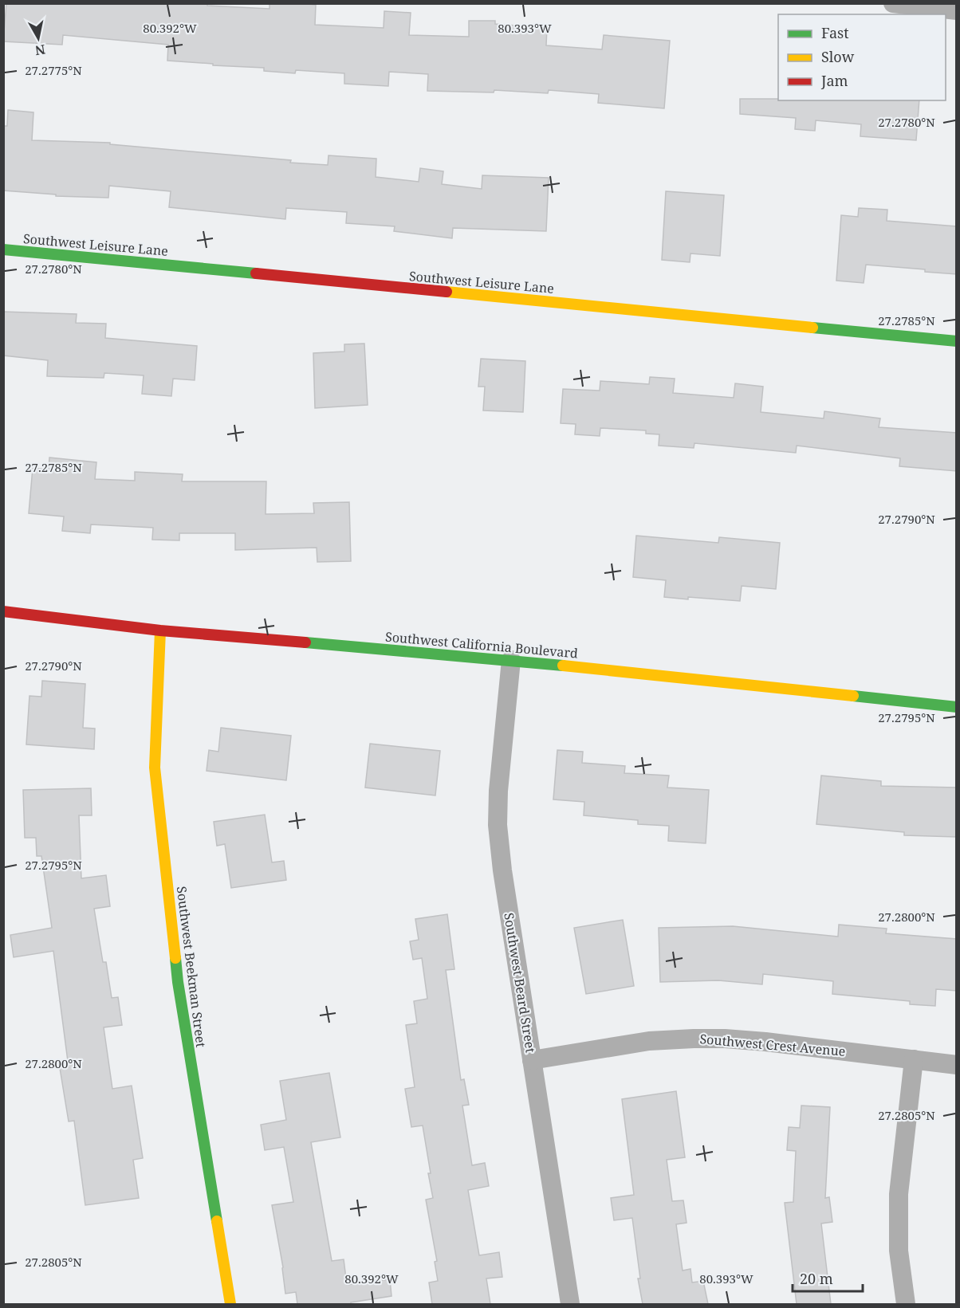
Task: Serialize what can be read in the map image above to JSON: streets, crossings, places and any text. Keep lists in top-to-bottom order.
{
  "streets": {
    "street": [
      "Southwest Leisure Lane",
      "Southwest California Boulevard",
      "Southwest Beekman Street",
      "Southwest Beard Street",
      "Southwest Crest Avenue"
    ]
  },
  "crossings": [
    ["Southwest California Boulevard", "Southwest Beekman Street"],
    ["Southwest California Boulevard", "Southwest Beard Street"],
    ["Southwest Beard Street", "Southwest Crest Avenue"]
  ],
  "legend": ["Fast", "Slow", "Jam"],
  "scale_bar": "20 m",
  "north": "bottom",
  "coordinates": [
    "80.392°W",
    "80.393°W",
    "27.2775°N",
    "27.2780°N",
    "27.2785°N",
    "27.2790°N",
    "27.2795°N",
    "27.2800°N",
    "27.2805°N"
  ]
}
